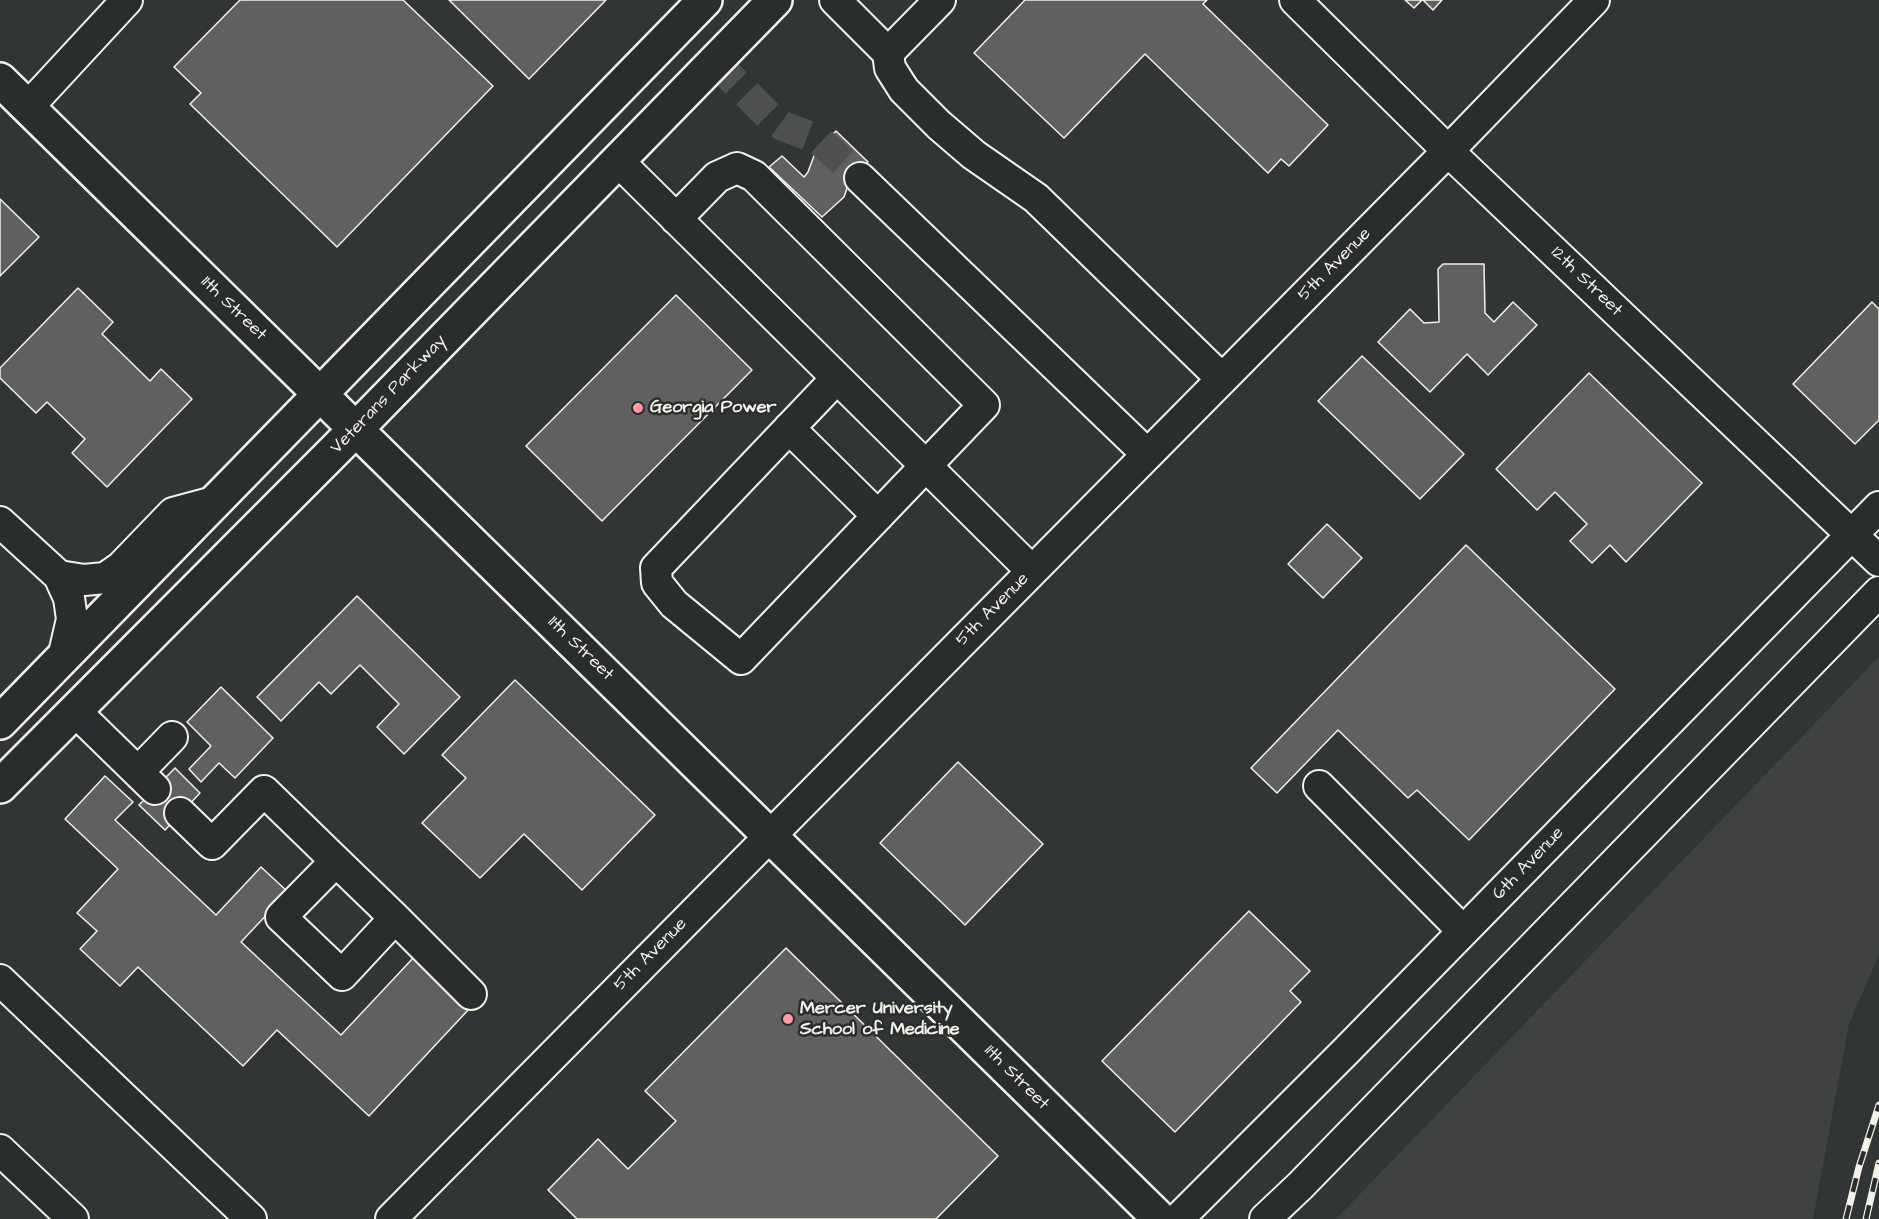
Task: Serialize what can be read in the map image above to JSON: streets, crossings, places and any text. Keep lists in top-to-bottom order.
{
  "streets": {
    "main road": ["11th Street", "Veterans Parkway"],
    "street": ["5th Avenue", "12th Street", "6th Avenue"]
  },
  "crossings": [
    ["5th Avenue", "12th Street"],
    ["5th Avenue", "11th Street"],
    ["12th Street", "6th Avenue"],
    ["11th Street", "Veterans Parkway"]
  ],
  "places": ["Georgia Power", "Mercer University School of Medicine"]
}
